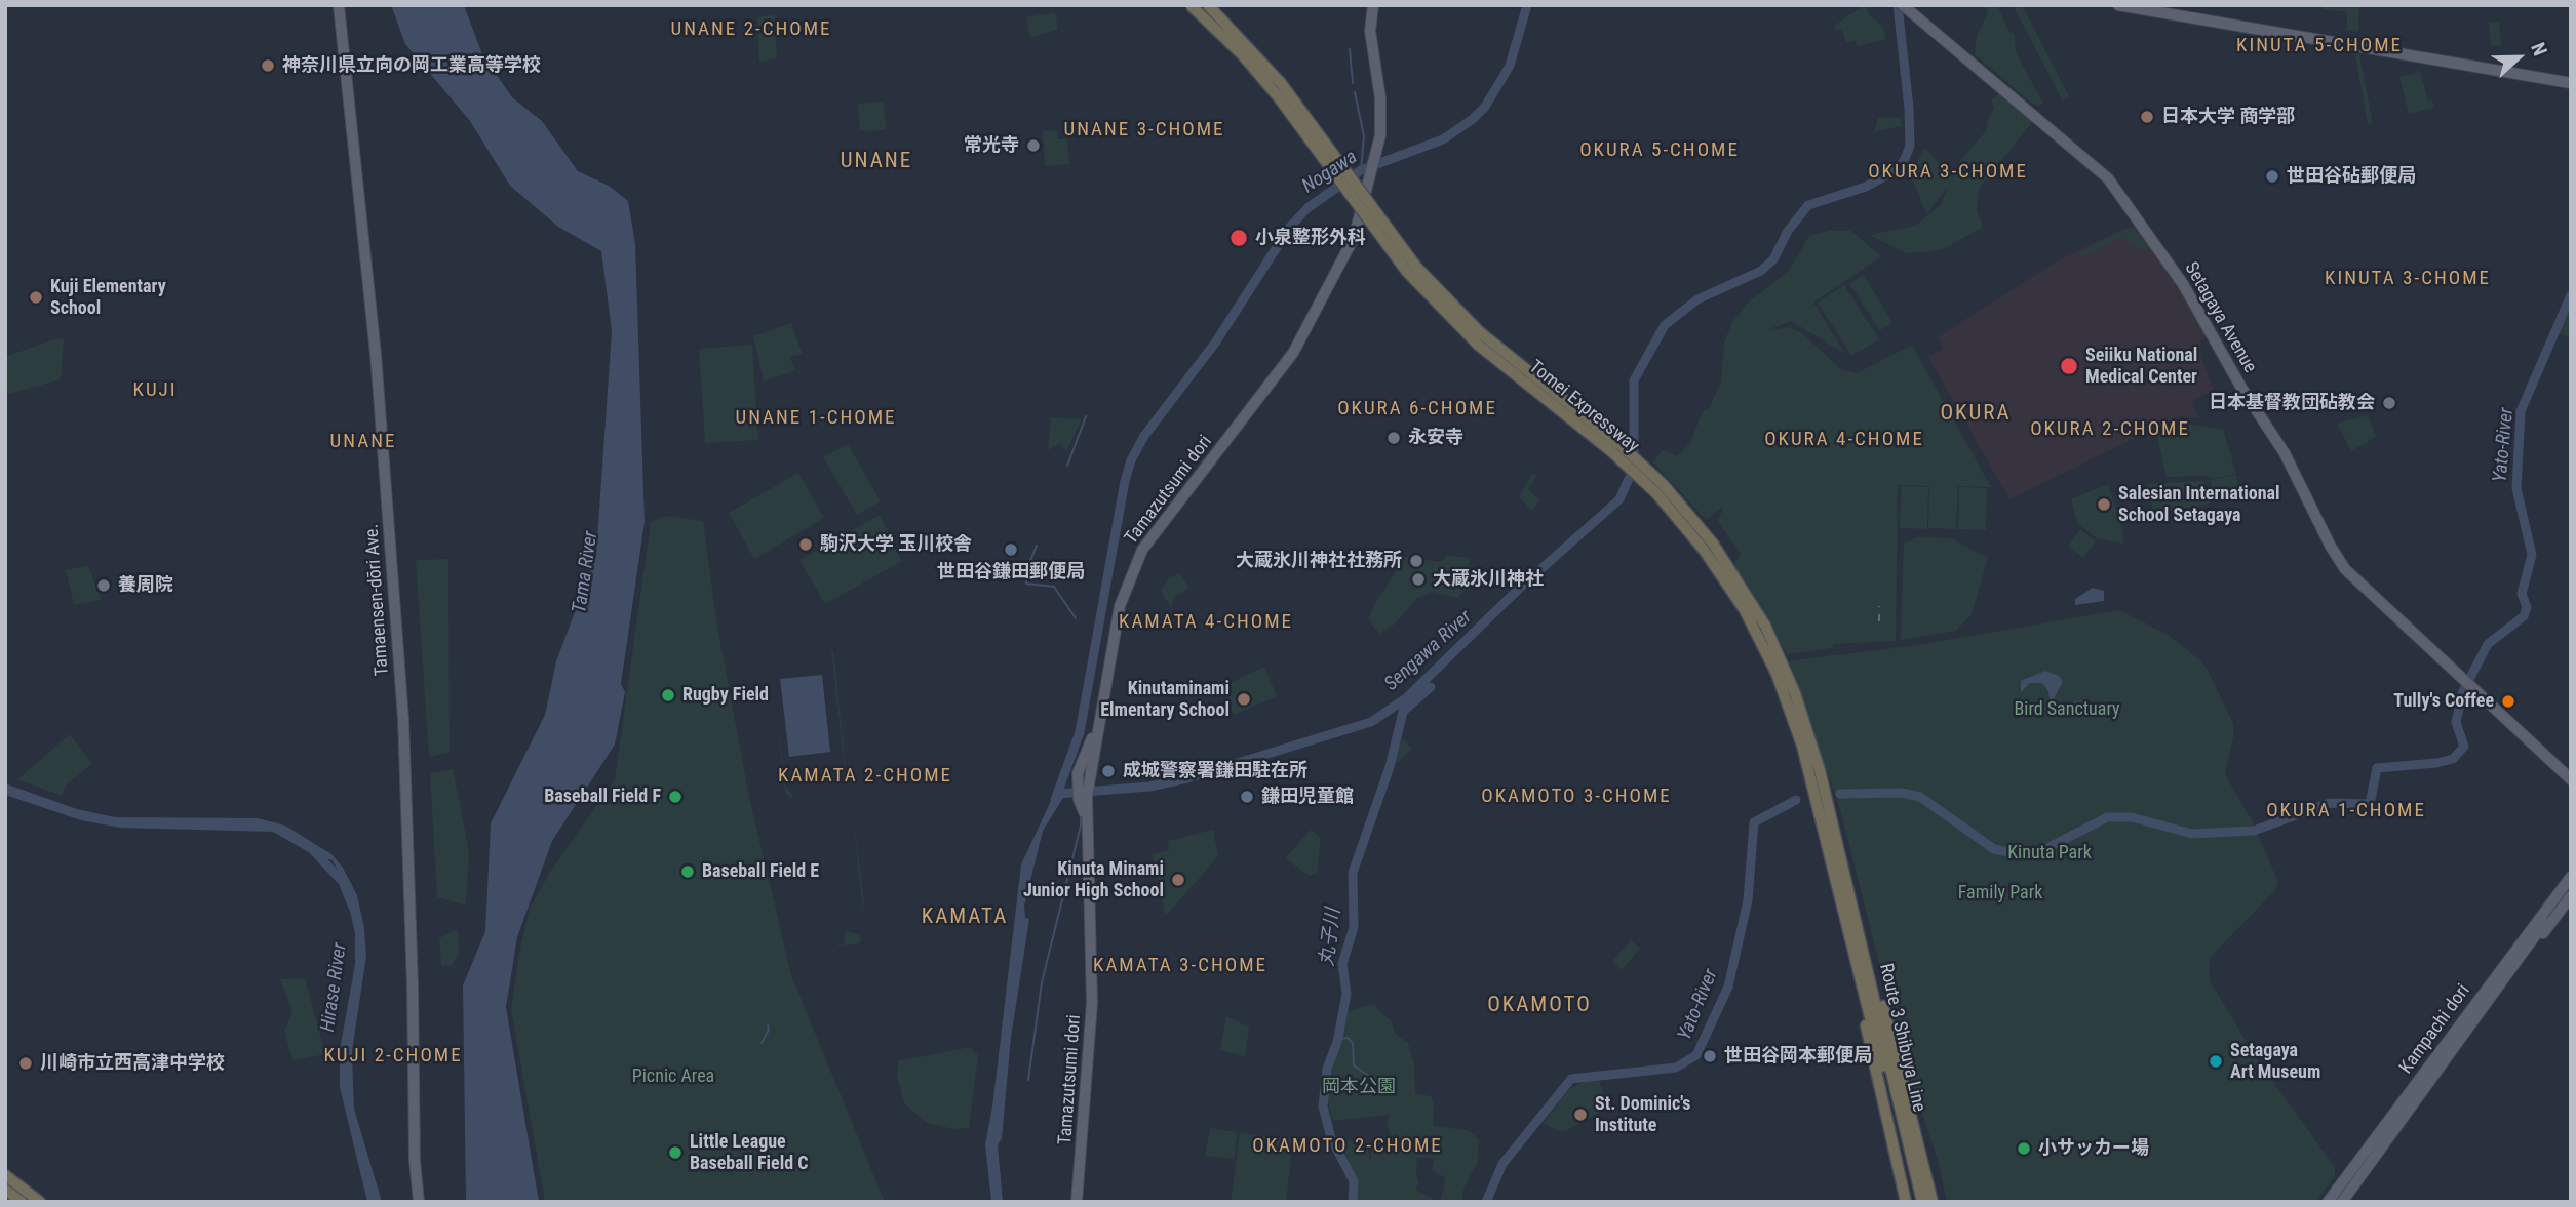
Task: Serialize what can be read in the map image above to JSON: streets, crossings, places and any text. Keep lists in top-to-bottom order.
{
  "streets": {
    "highway": ["Tomei Expressway", "Route 3 Shibuya Line"],
    "main road": [
      "Setagaya Avenue",
      "Tamazutsumi dori",
      "Tamaensen-dōri Ave.",
      "Kampachi dori"
    ]
  },
  "crossings": [
    ["Tomei Expressway", "Route 3 Shibuya Line"]
  ],
  "districts": [
    "UNANE 2-CHOME",
    "KINUTA 5-CHOME",
    "UNANE 3-CHOME",
    "OKURA 5-CHOME",
    "UNANE",
    "OKURA 3-CHOME",
    "KINUTA 3-CHOME",
    "KUJI",
    "OKURA 6-CHOME",
    "OKURA",
    "UNANE 1-CHOME",
    "OKURA 2-CHOME",
    "OKURA 4-CHOME",
    "UNANE",
    "KAMATA 4-CHOME",
    "KAMATA 2-CHOME",
    "OKAMOTO 3-CHOME",
    "OKURA 1-CHOME",
    "KAMATA",
    "KAMATA 3-CHOME",
    "OKAMOTO",
    "KUJI 2-CHOME",
    "OKAMOTO 2-CHOME"
  ],
  "water": [
    "Nogawa",
    "Yato-River",
    "Tama River",
    "Sengawa River",
    "丸子川",
    "Hirase River"
  ],
  "parks": [
    "Bird Sanctuary",
    "Kinuta Park",
    "Family Park",
    "Picnic Area",
    "岡本公園"
  ],
  "places": [
    "神奈川県立向の岡工業高等学校",
    "日本大学 商学部",
    "常光寺",
    "世田谷砧郵便局",
    "小泉整形外科",
    "Kuji Elementary School",
    "Seiiku National Medical Center",
    "日本基督教団砧教会",
    "永安寺",
    "Salesian International School Setagaya",
    "駒沢大学 玉川校舎",
    "世田谷鎌田郵便局",
    "大蔵氷川神社社務所",
    "大蔵氷川神社",
    "養周院",
    "Rugby Field",
    "Kinutaminami Elmentary School",
    "Tully's Coffee",
    "成城警察署鎌田駐在所",
    "Baseball Field F",
    "鎌田児童館",
    "Baseball Field E",
    "Kinuta Minami Junior High School",
    "世田谷岡本郵便局",
    "Setagaya Art Museum",
    "川崎市立西高津中学校",
    "St. Dominic's Institute",
    "小サッカー場",
    "Little League Baseball Field C"
  ],
  "north": "right"
}
